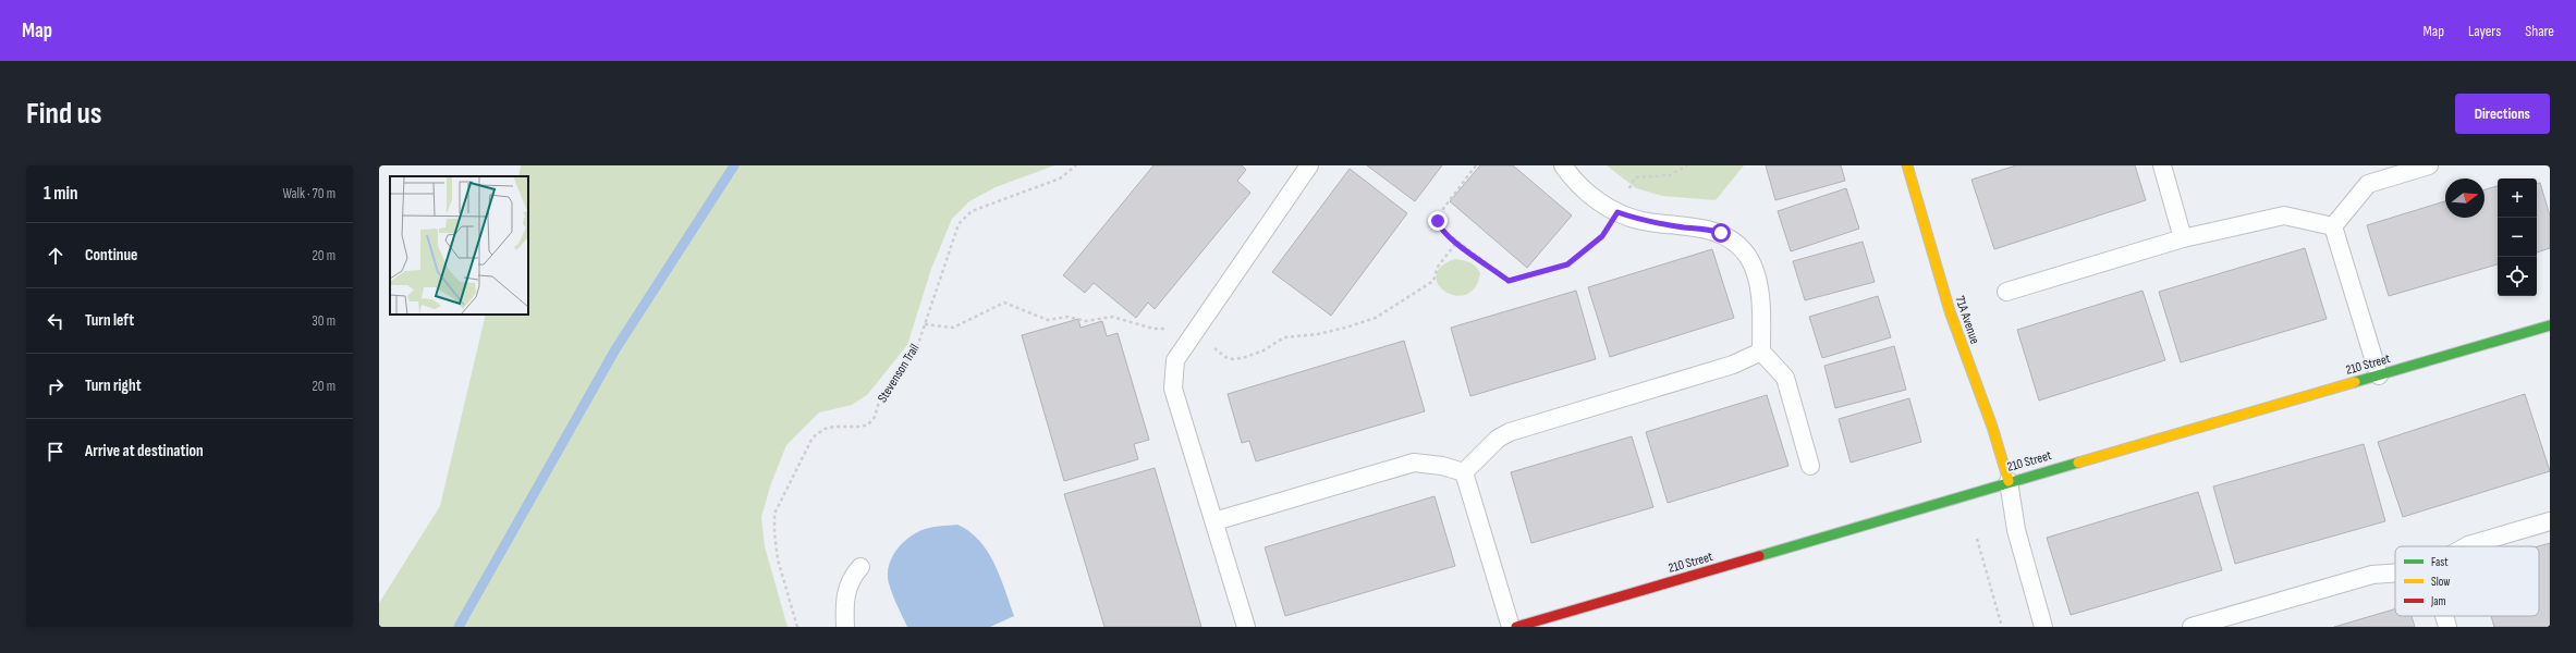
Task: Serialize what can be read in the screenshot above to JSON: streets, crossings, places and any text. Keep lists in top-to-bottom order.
{
  "streets": {
    "street": ["71A Avenue", "210 Street"],
    "path": ["Stevenson Trail"]
  },
  "crossings": [
    ["71A Avenue", "210 Street"]
  ],
  "legend": ["Fast", "Slow", "Jam"],
  "north": "right",
  "page": {
    "header": "Map",
    "nav": ["Map", "Layers", "Share"],
    "buttons": "Directions",
    "title": "Find us",
    "heading": ["1 min", "Walk · 70 m"],
    "map_buttons": ["+", "−"],
    "list": [
      ["Continue", "20 m"],
      ["Turn left", "30 m"],
      ["Turn right", "20 m"],
      "Arrive at destination"
    ]
  }
}
